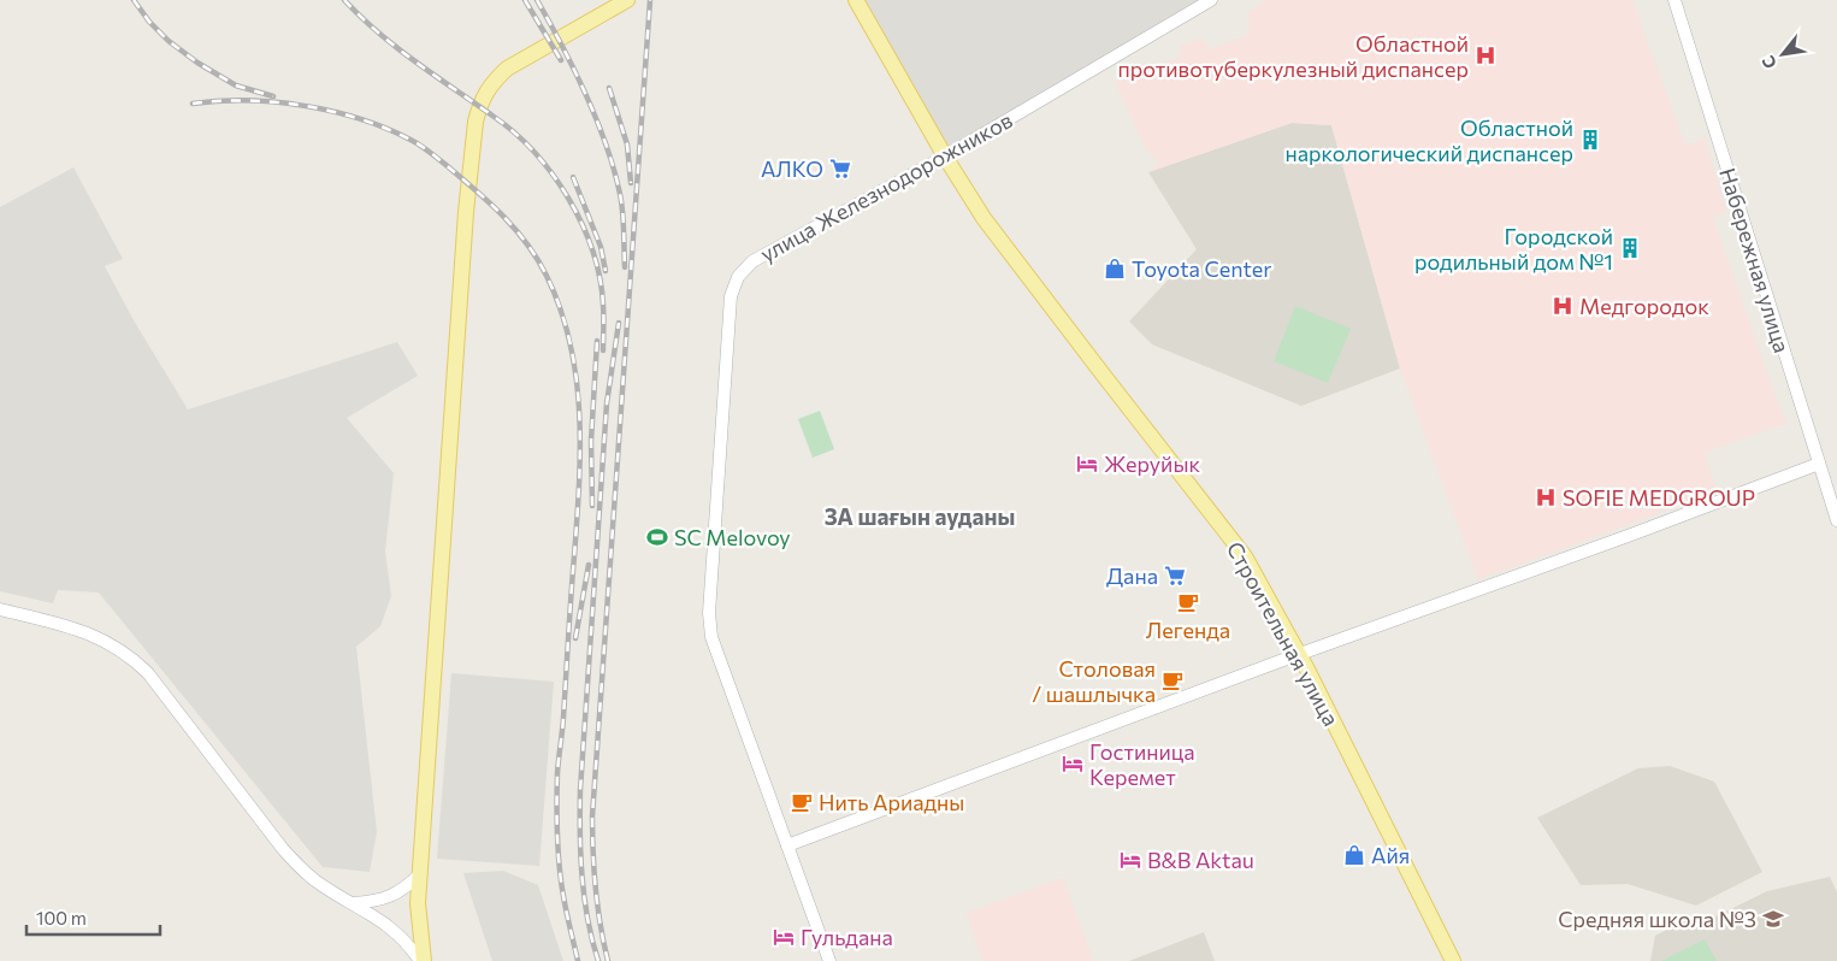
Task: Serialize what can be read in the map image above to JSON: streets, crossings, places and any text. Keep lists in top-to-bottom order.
{
  "streets": {
    "main road": ["Строительная улица"],
    "street": ["улица Железнодорожников", "Набережная улица"]
  },
  "crossings": [
    ["улица Железнодорожников", "Строительная улица"]
  ],
  "districts": ["3А шағын ауданы"],
  "places": {
    "hospital": ["Областной противотуберкулезный диспансер", "Медгородок", "SOFIE MEDGROUP"],
    "building": ["Областной наркологический диспансер", "Городской родильный дом №1"],
    "supermarket": ["АЛКО", "Дана"],
    "shop": ["Toyota Center", "Айя"],
    "hotel": [
      "Жеруйык",
      "Гостиница Керемет",
      "B&B Aktau",
      "Гульдана"
    ],
    "sports": ["SC Melovoy"],
    "cafe": ["Легенда", "Столовая / шашлычка", "Нить Ариадны"],
    "school or university": ["Средняя школа №3"]
  },
  "scale_bar": "100 m",
  "north": "bottom left"
}
